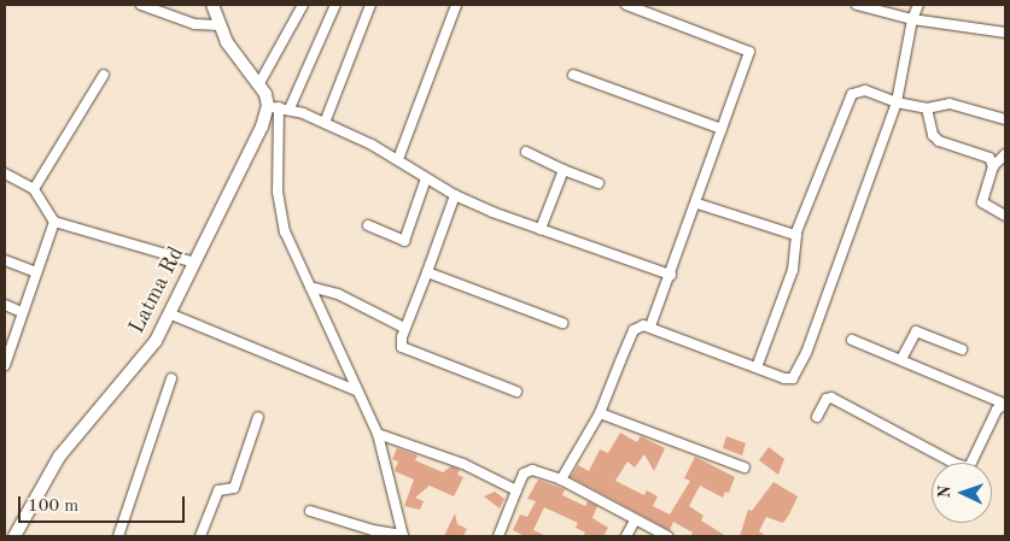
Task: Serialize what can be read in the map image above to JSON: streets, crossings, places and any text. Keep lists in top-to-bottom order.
{
  "streets": {
    "street": ["Latma Rd"]
  },
  "scale_bar": "100 m",
  "north": "left"
}
